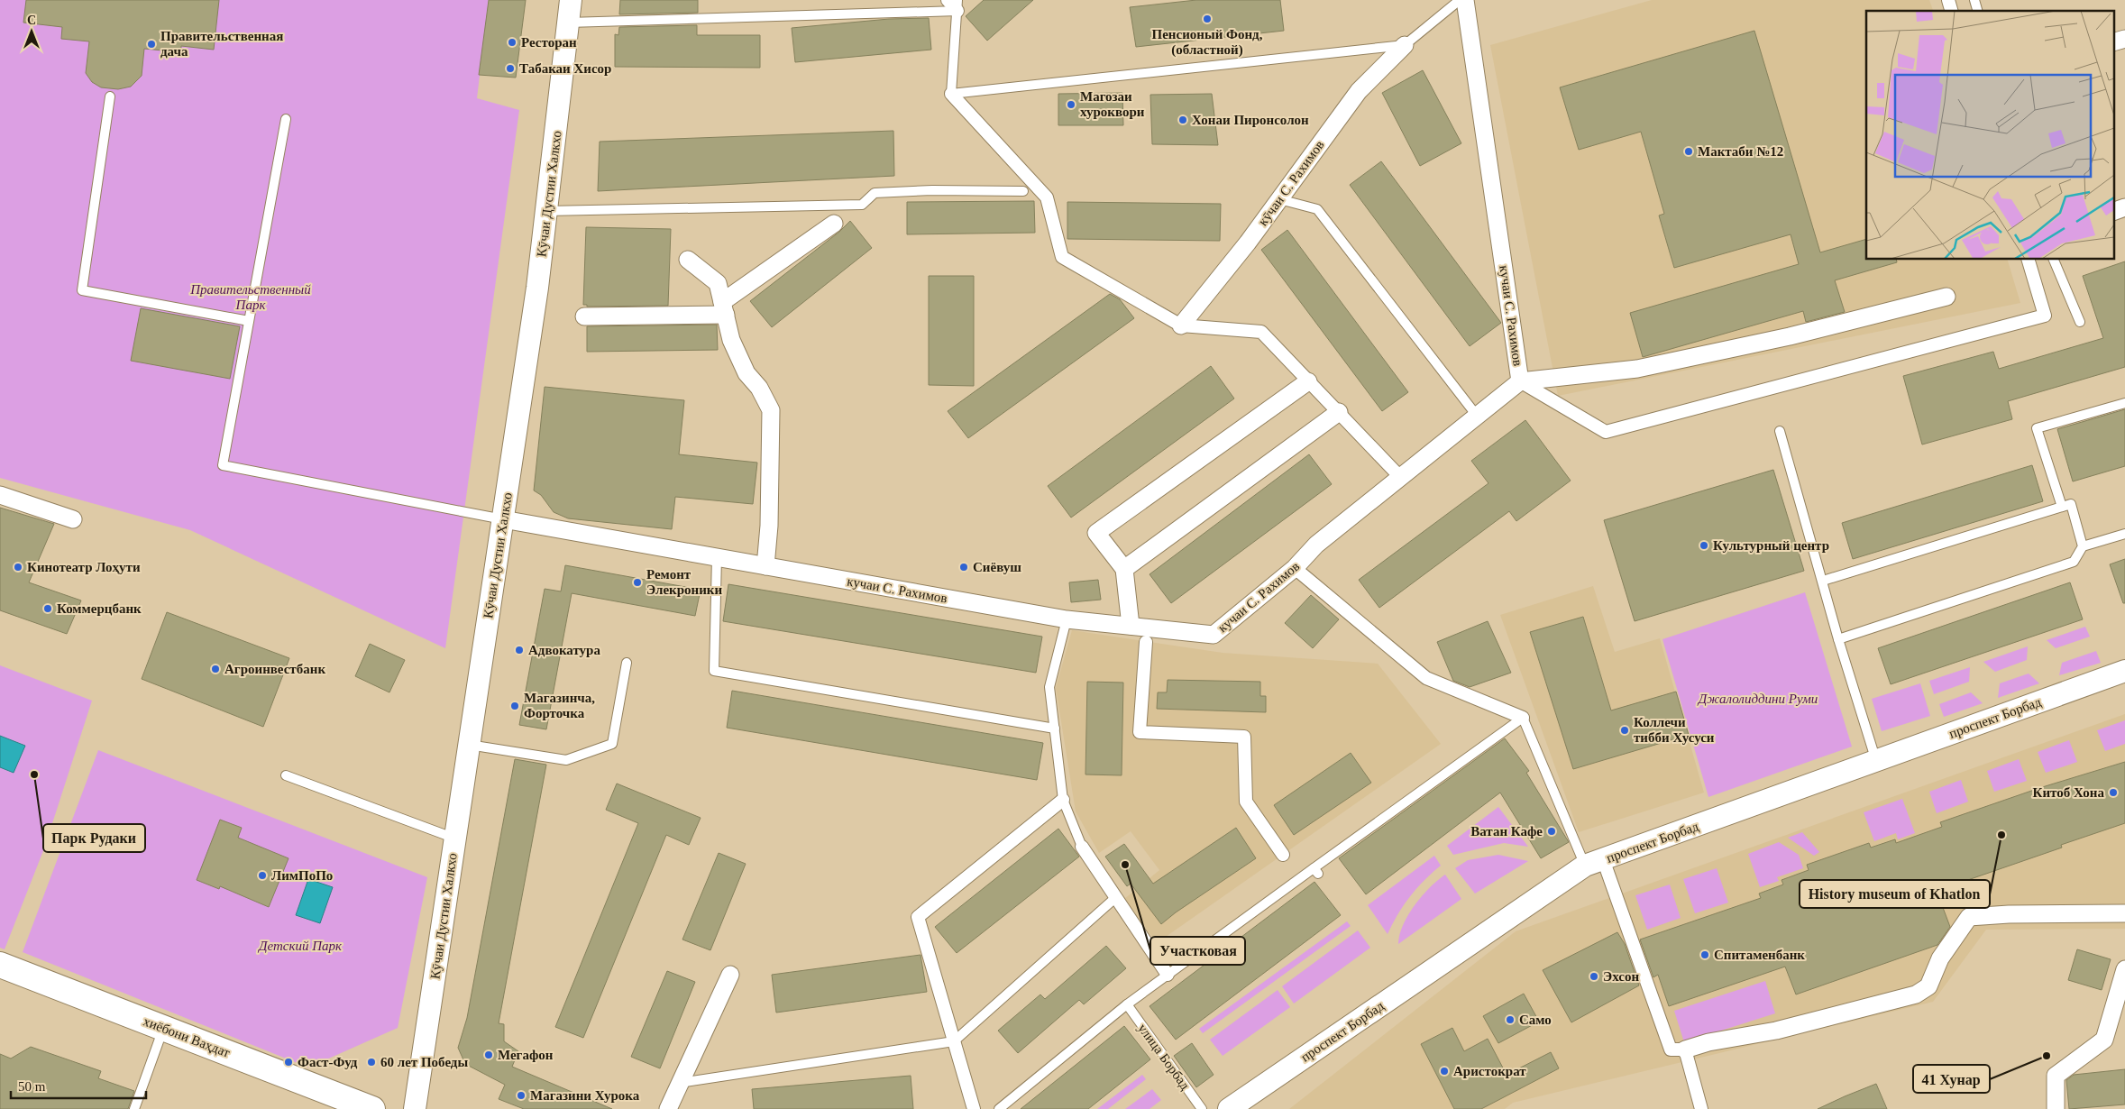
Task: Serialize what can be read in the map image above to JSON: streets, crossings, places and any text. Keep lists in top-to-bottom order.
{
  "streets": {
    "main road": ["хиёбони Ваҳдат"],
    "street": [
      "кӯчаи С. Рахимов",
      "Кӯчаи Дустии Халкхо",
      "кучаи С. Рахимов",
      "проспект Борбад"
    ],
    "lane": ["улица Борбад"]
  },
  "crossings": [
    ["Кӯчаи Дустии Халкхо", "кучаи С. Рахимов"]
  ],
  "parks": ["Правительственный Парк", "Джалолиддини Руми", "Детский Парк"],
  "places": [
    "Пенсионый Фонд, (областной)",
    "Ресторан",
    "Правительственная дача",
    "Табакаи Хисор",
    "Магозаи хуроквори",
    "Хонаи Пиронсолон",
    "Мактаби №12",
    "Культурный центр",
    "Кинотеатр Лоҳути",
    "Сиёвуш",
    "Ремонт Элекроники",
    "Коммерцбанк",
    "Адвокатура",
    "Агроинвестбанк",
    "Магазинча, Форточка",
    "Коллечи тибби Хусуси",
    "Парк Рудаки",
    "Китоб Хона",
    "Ватан Кафе",
    "History museum of Khatlon",
    "Участковая",
    "ЛимПоПо",
    "Спитаменбанк",
    "Эхсон",
    "Само",
    "Мегафон",
    "41 Хунар",
    "Фаст-Фуд",
    "60 лет Победы",
    "Аристократ",
    "Магазини Хурока"
  ],
  "scale_bar": "50 m",
  "north": "top"
}
